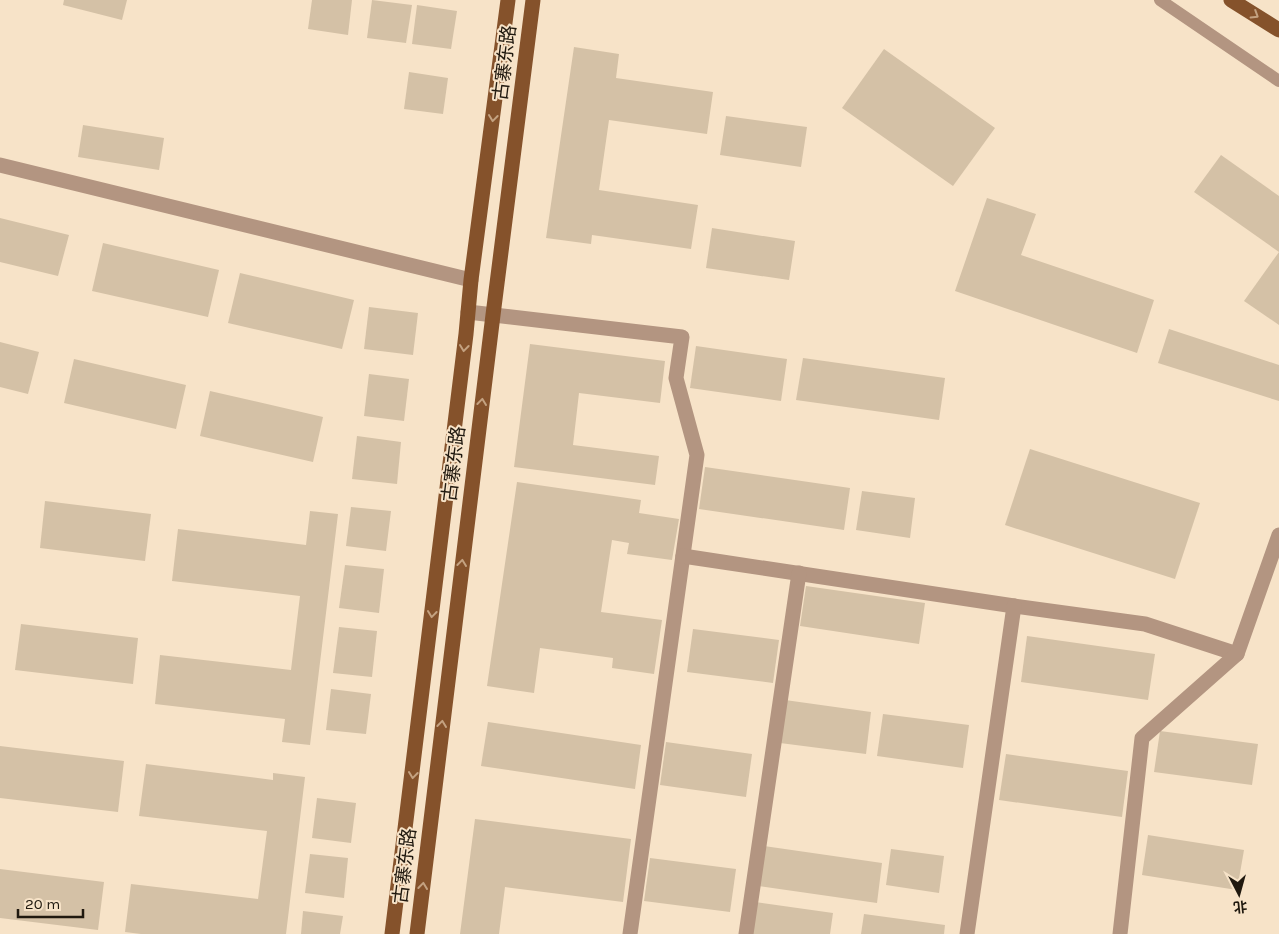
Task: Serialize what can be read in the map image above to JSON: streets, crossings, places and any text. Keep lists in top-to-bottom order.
{
  "streets": {
    "main road": ["古寨东路"]
  },
  "scale_bar": "20 m",
  "north": "bottom"
}
